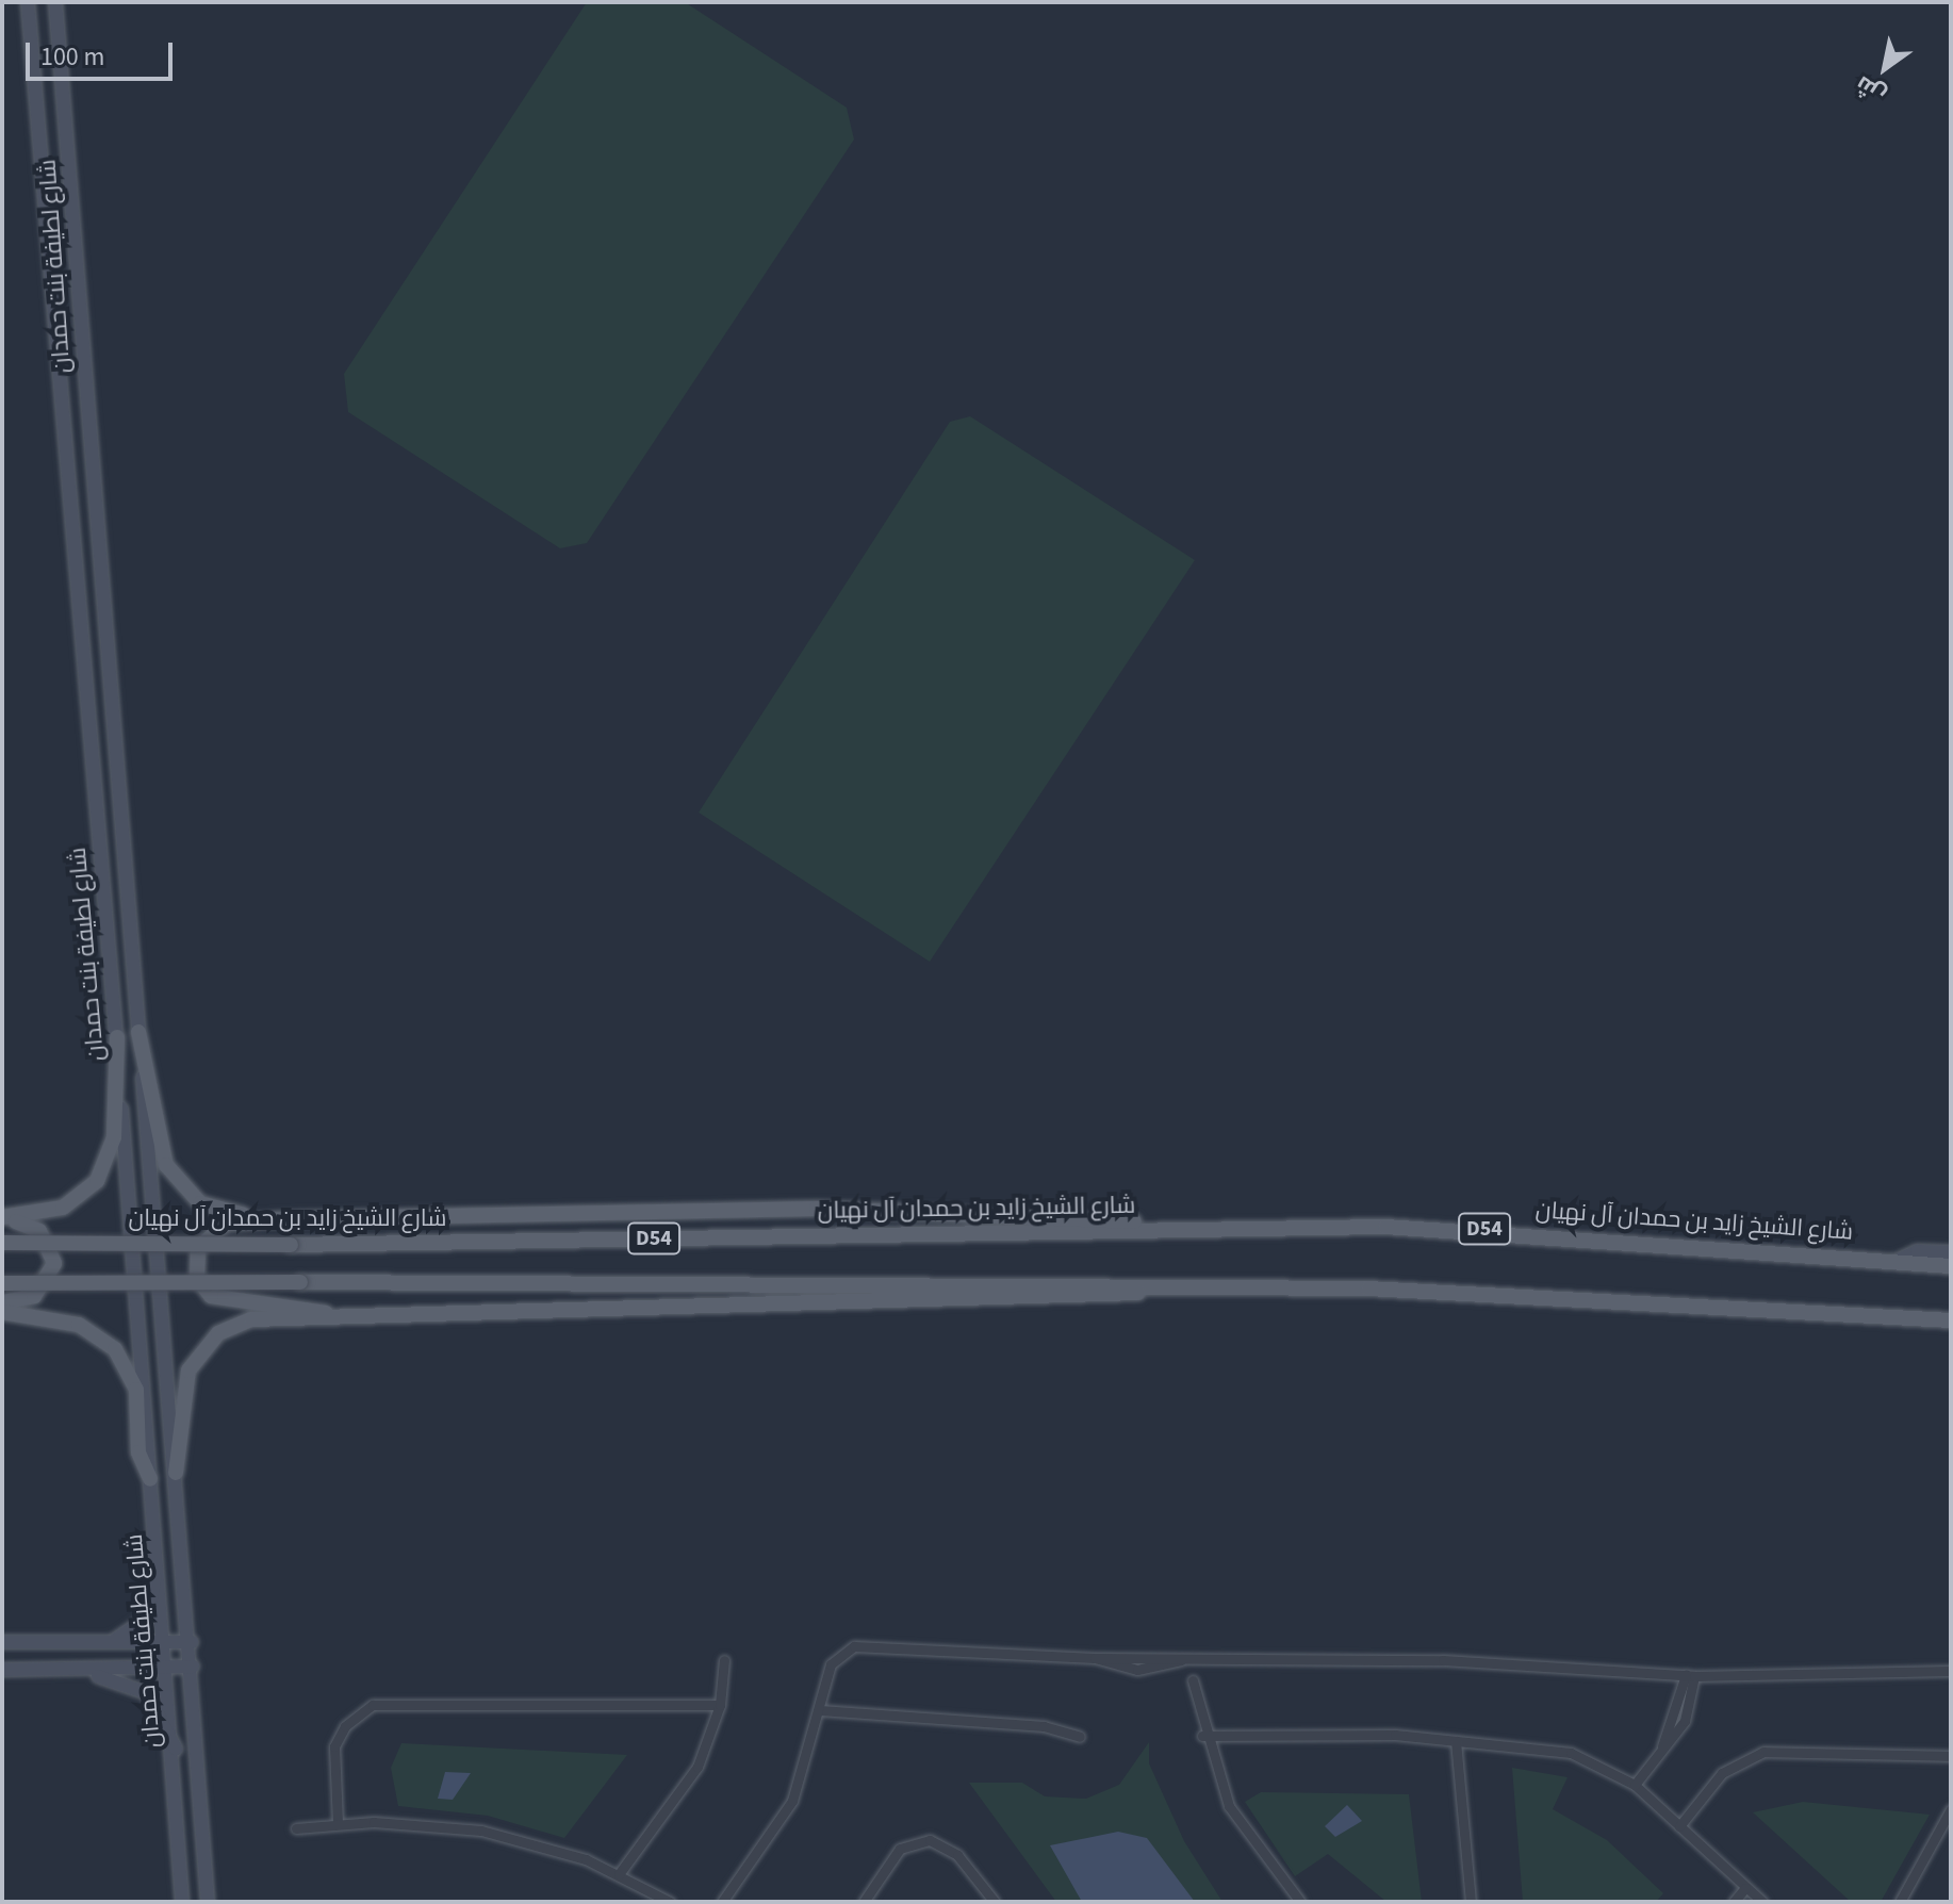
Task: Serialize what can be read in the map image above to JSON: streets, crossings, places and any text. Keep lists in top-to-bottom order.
{
  "streets": {
    "main road": ["شارع لطيفة بنت حمدان", "شارع الشيخ زايد بن حمدان آل نهيان", "D54"]
  },
  "scale_bar": "100 m",
  "north": "bottom left"
}
